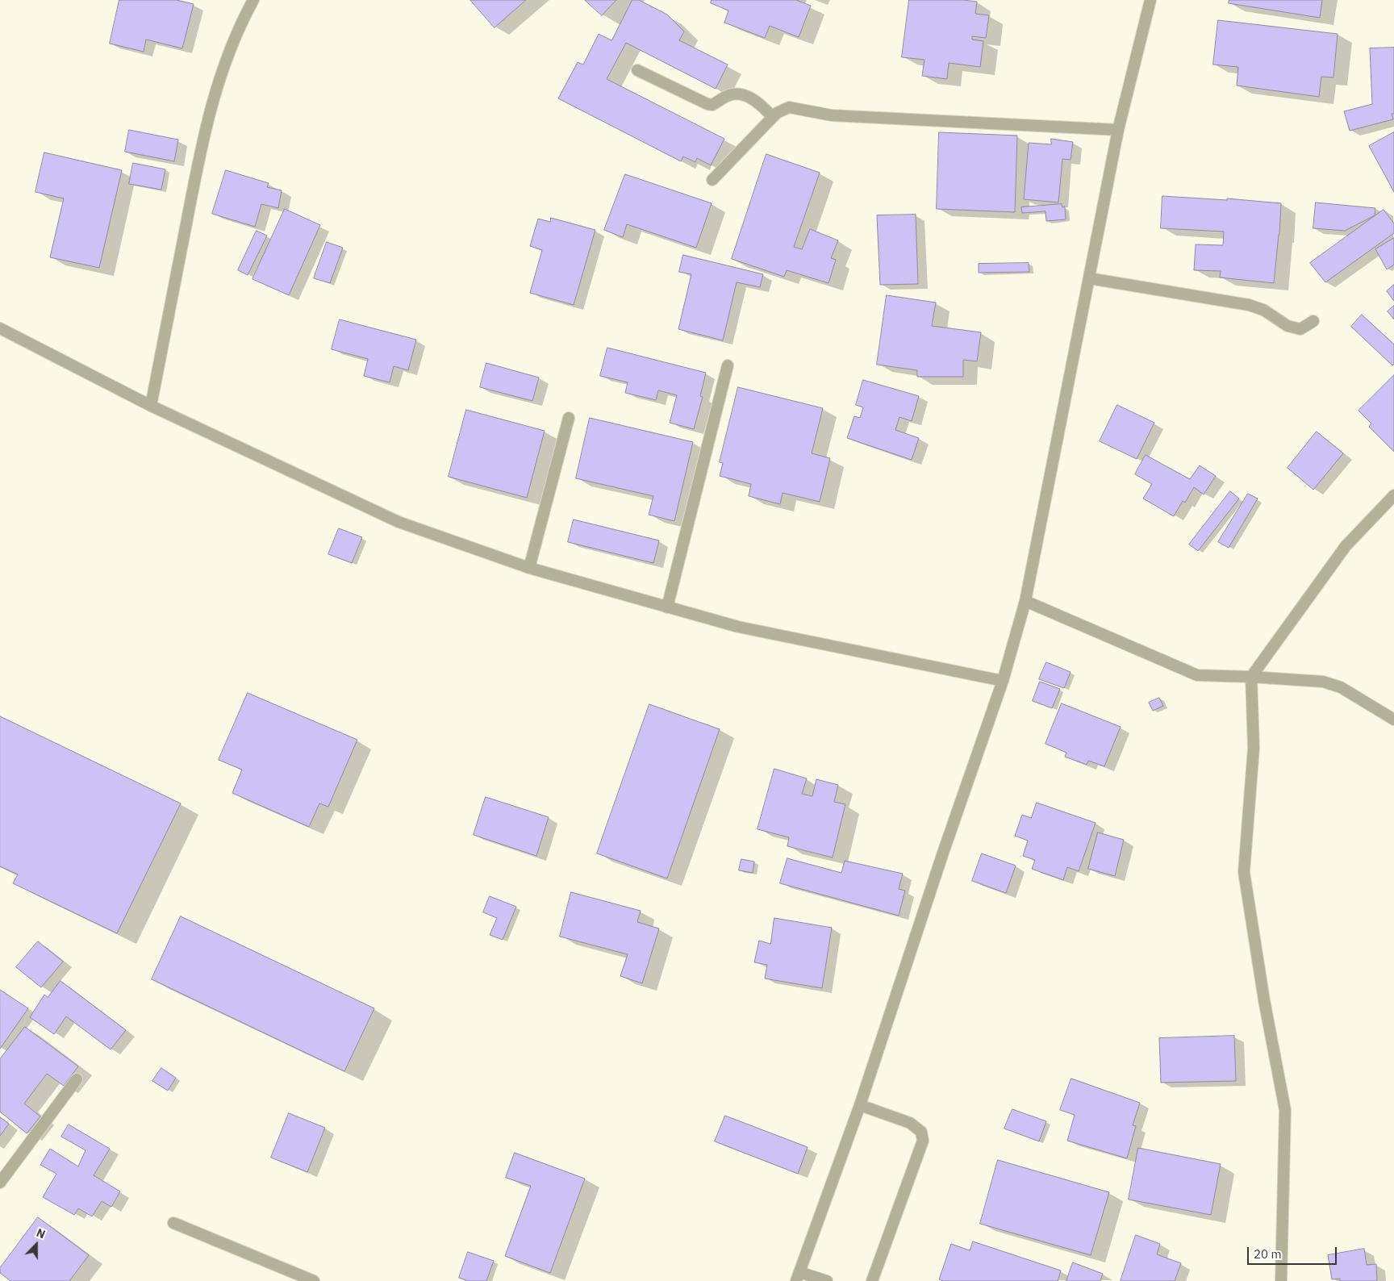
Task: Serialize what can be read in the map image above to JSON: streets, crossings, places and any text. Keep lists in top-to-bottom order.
{
  "scale_bar": "20 m",
  "north": "top"
}
